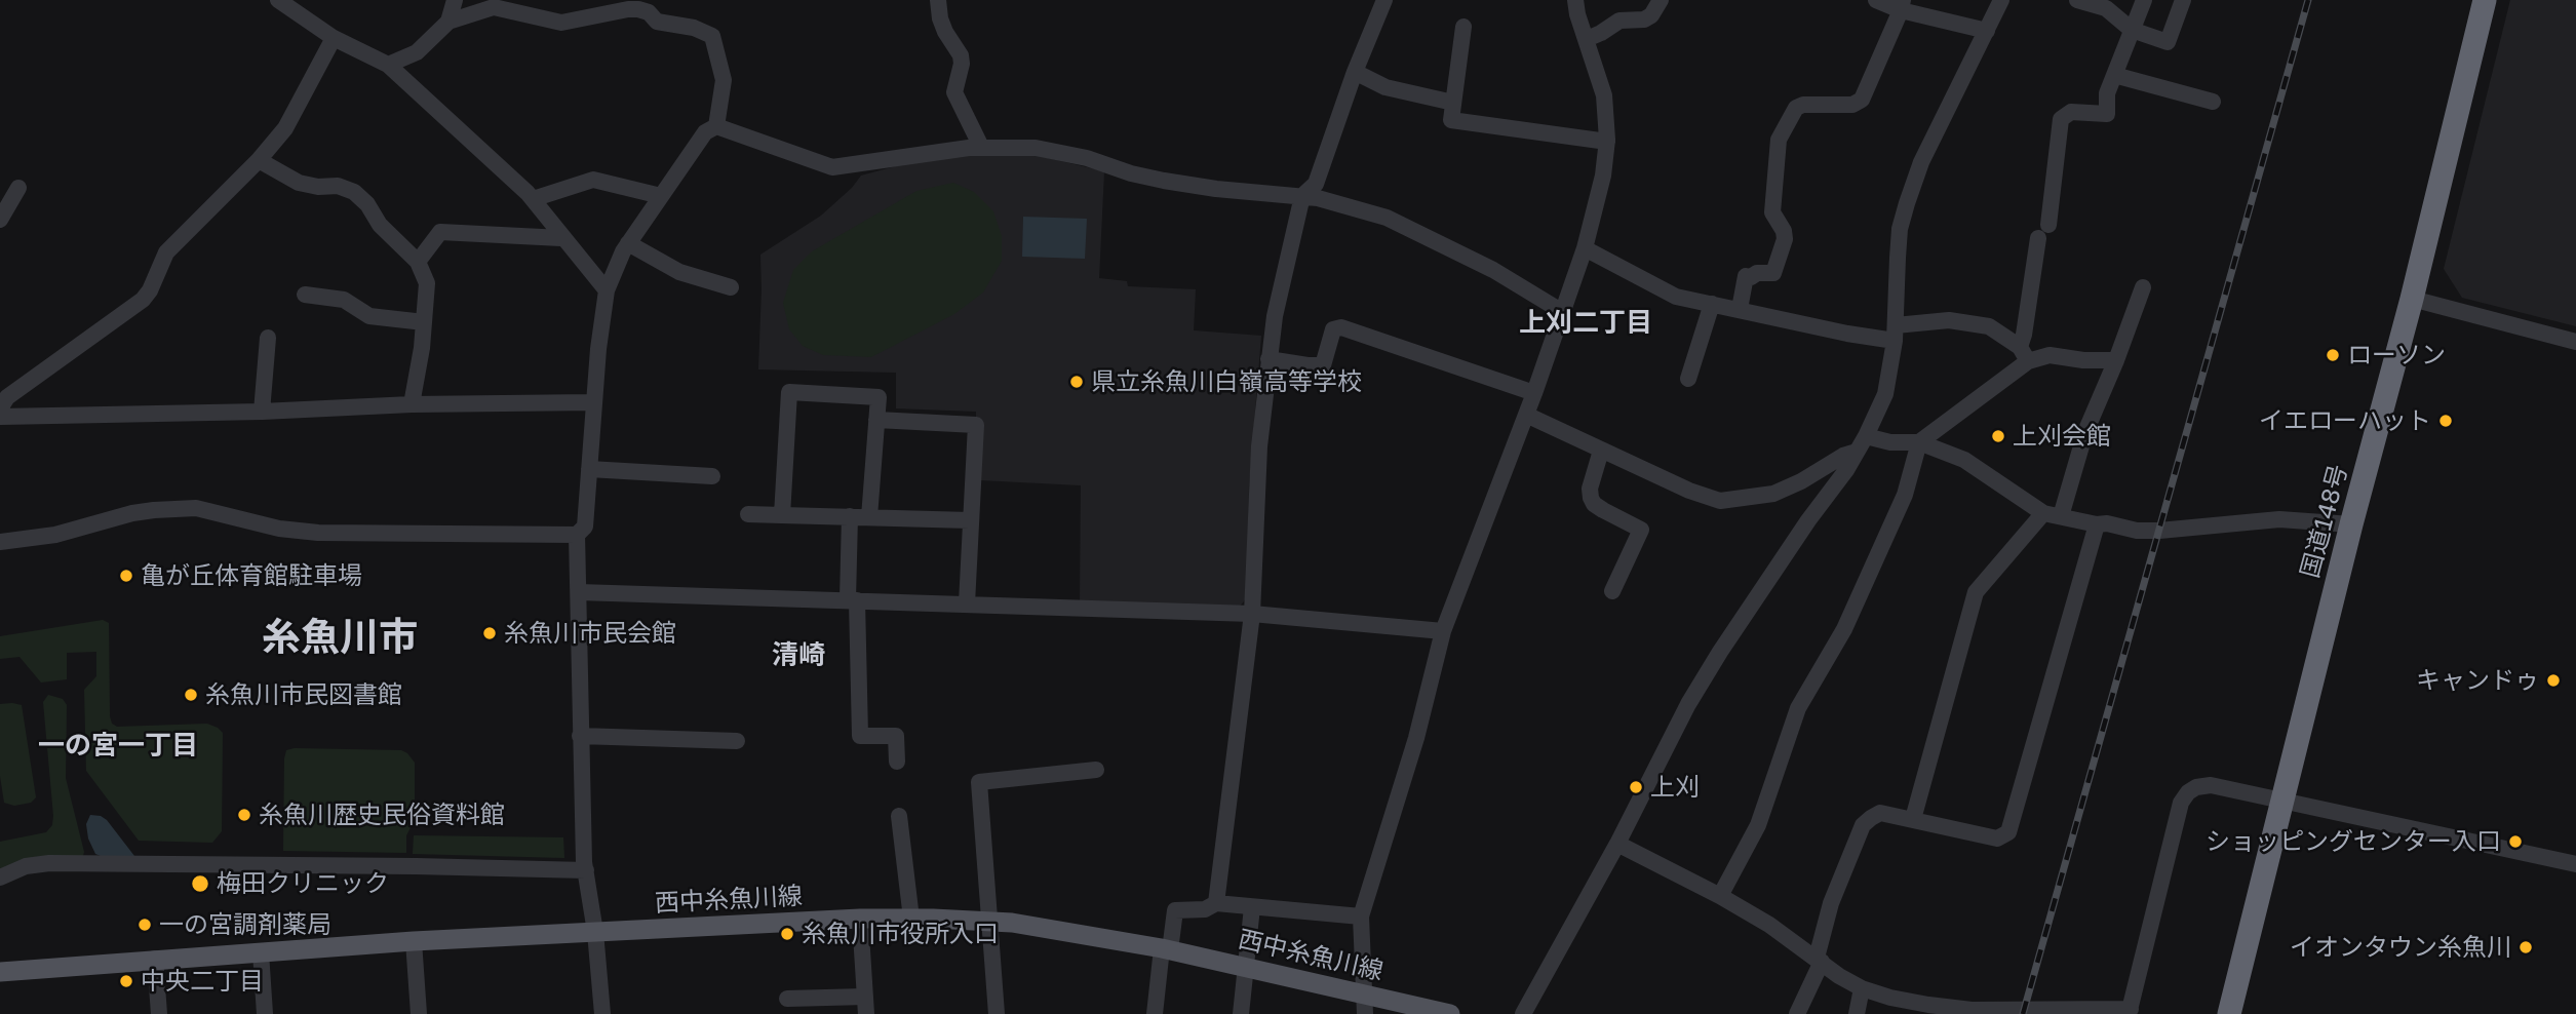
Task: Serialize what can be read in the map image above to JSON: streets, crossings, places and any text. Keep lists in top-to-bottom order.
{
  "streets": {
    "highway": ["国道148号"],
    "main road": ["西中糸魚川線"]
  },
  "districts": [
    "上刈二丁目",
    "糸魚川市",
    "清崎",
    "一の宮一丁目"
  ],
  "places": [
    "ローソン",
    "県立糸魚川白嶺高等学校",
    "イエローハット",
    "上刈会館",
    "亀が丘体育館駐車場",
    "糸魚川市民会館",
    "キャンドゥ",
    "糸魚川市民図書館",
    "上刈",
    "糸魚川歴史民俗資料館",
    "ショッピングセンター入口",
    "梅田クリニック",
    "一の宮調剤薬局",
    "糸魚川市役所入口",
    "イオンタウン糸魚川",
    "中央二丁目"
  ]
}
